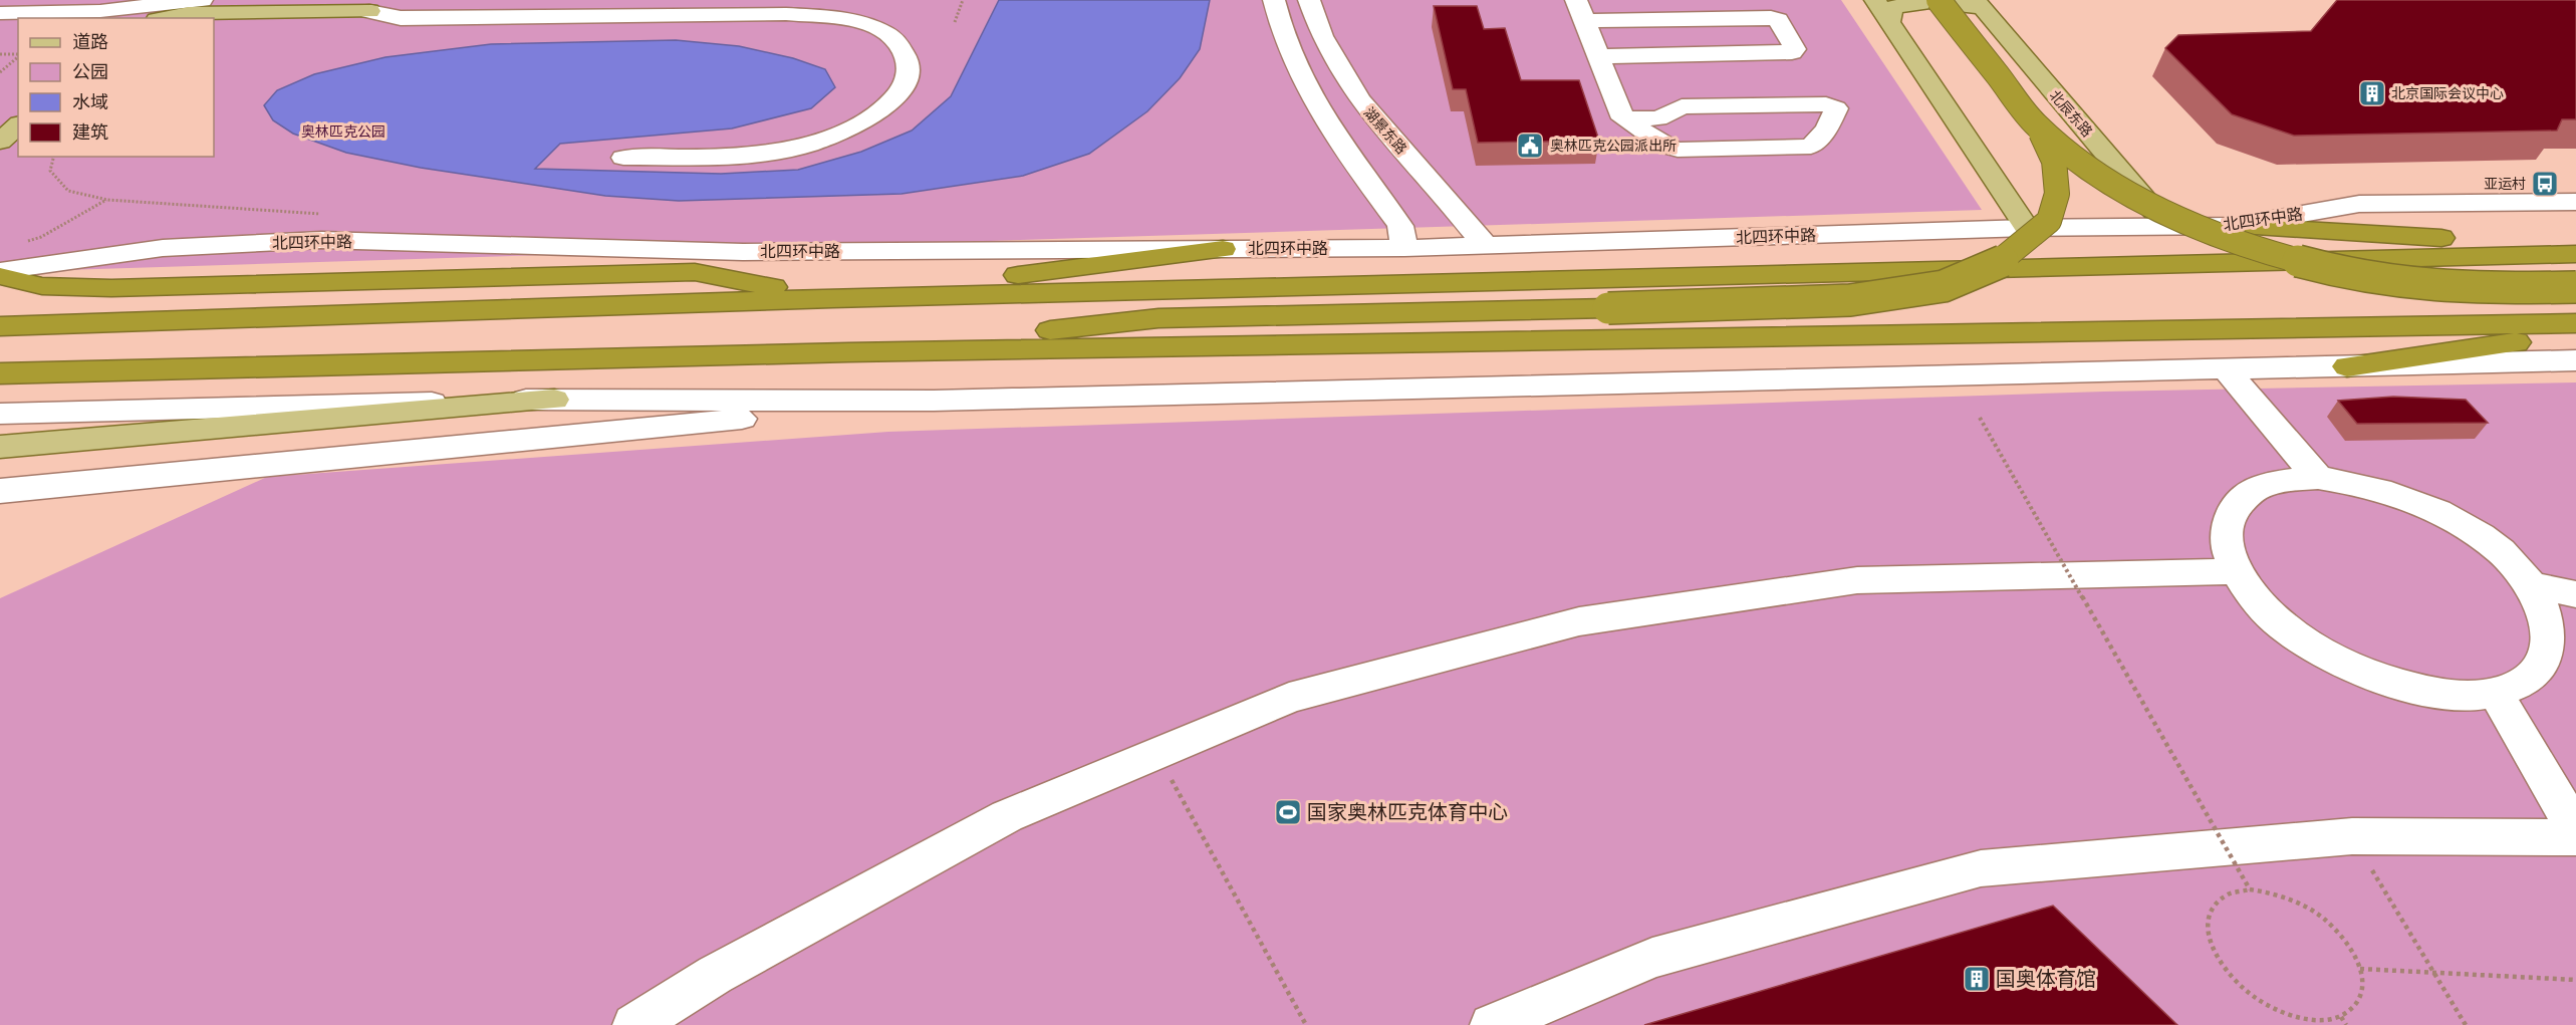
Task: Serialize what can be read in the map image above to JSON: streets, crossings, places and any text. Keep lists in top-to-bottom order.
{
  "streets": {
    "main road": ["北辰东路"],
    "street": ["湖景东路", "北四环中路"]
  },
  "crossings": [
    ["北辰东路", "北四环中路"],
    ["湖景东路", "北四环中路"]
  ],
  "parks": ["奥林匹克公园"],
  "places": {
    "building": ["北京国际会议中心", "国奥体育馆"],
    "public building": ["奥林匹克公园派出所"],
    "bus stop": ["亚运村"],
    "sports": ["国家奥林匹克体育中心"]
  },
  "legend": [
    "道路",
    "公园",
    "水域",
    "建筑"
  ]
}
